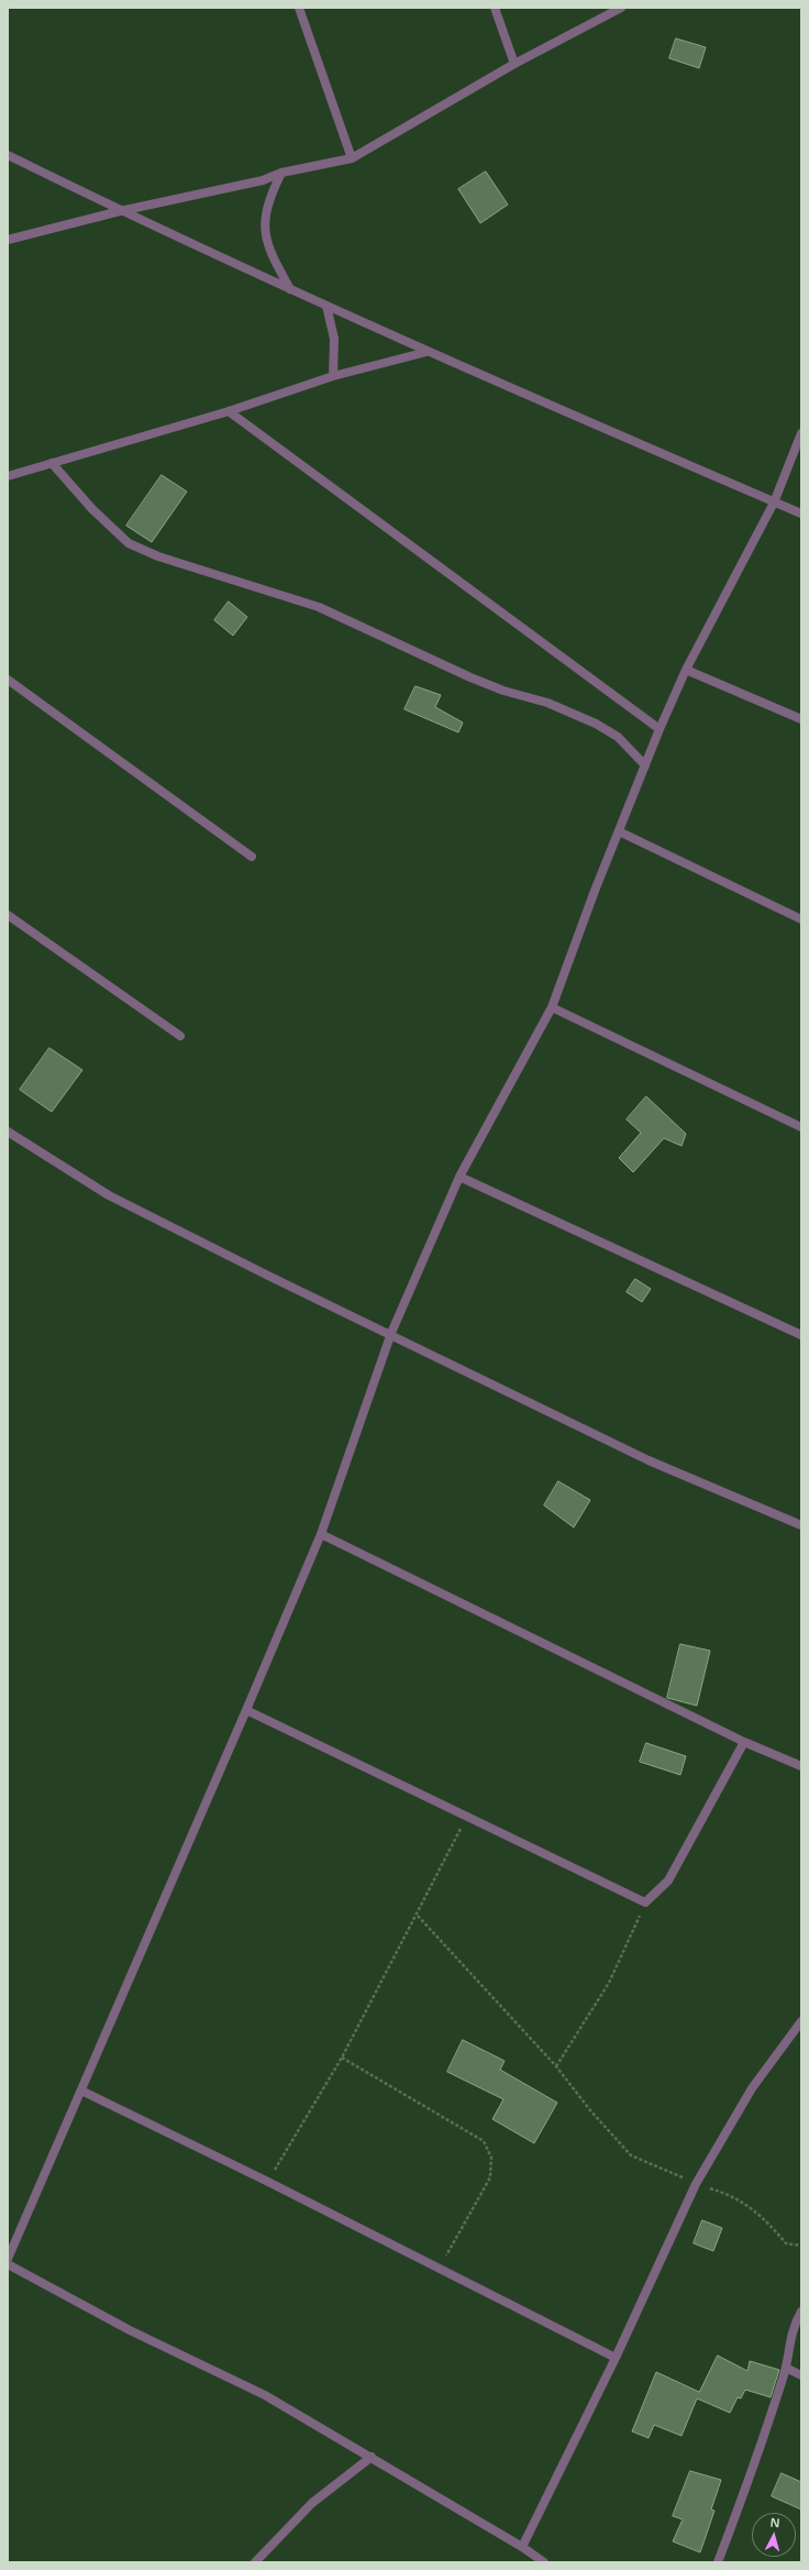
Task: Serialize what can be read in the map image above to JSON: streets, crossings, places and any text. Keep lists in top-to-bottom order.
{
  "north": "top"
}
